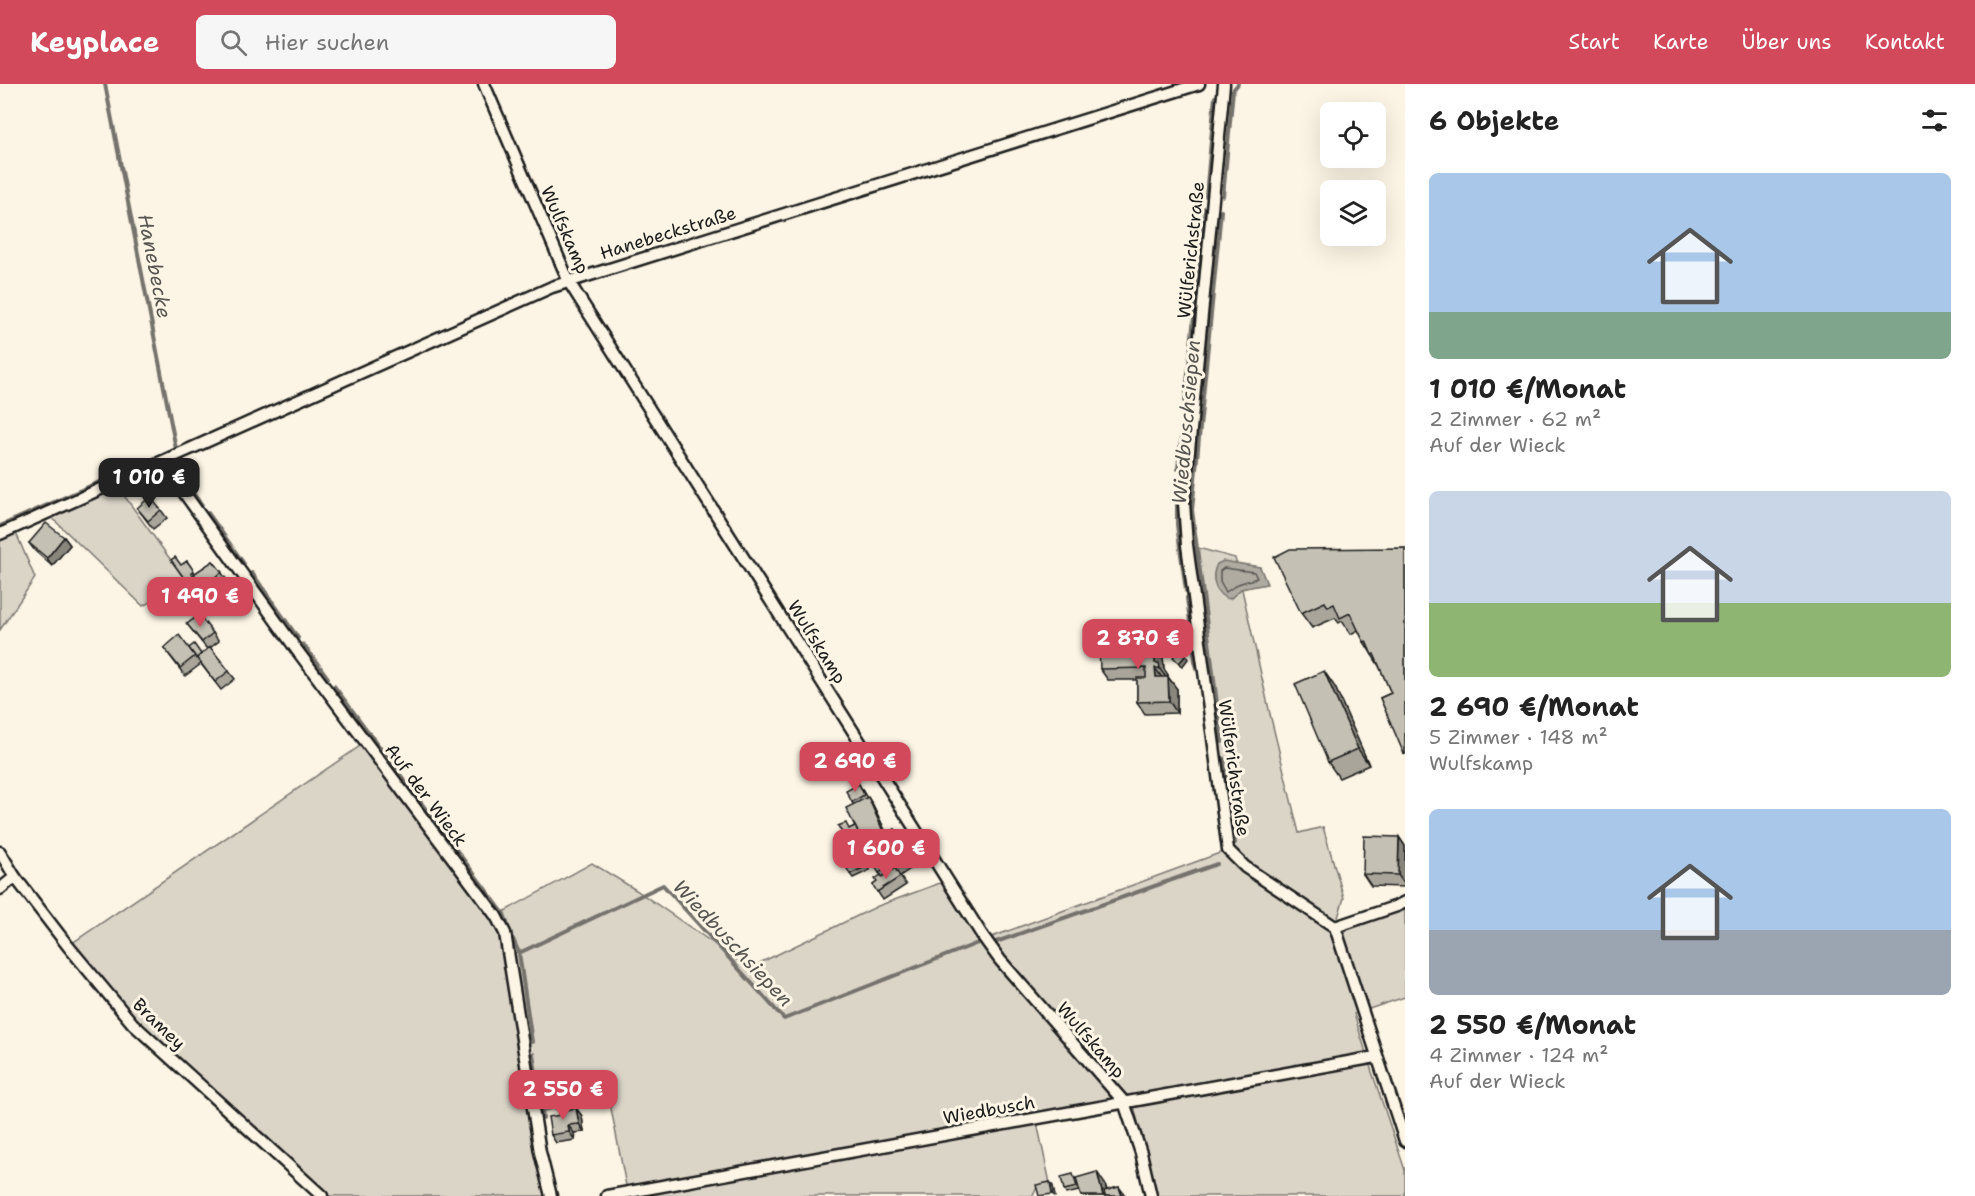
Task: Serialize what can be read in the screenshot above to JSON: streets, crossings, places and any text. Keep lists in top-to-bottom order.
{
  "streets": {
    "street": [
      "Wulfskamp",
      "Hanebeckstraße",
      "Wülferichstraße",
      "Auf der Wieck",
      "Bramey",
      "Wiedbusch"
    ]
  },
  "crossings": [
    ["Wulfskamp", "Hanebeckstraße"],
    ["Wulfskamp", "Wiedbusch"],
    ["Hanebeckstraße", "Auf der Wieck"]
  ],
  "water": ["Hanebecke", "Wiedbuschsiepen"],
  "page": {
    "header": "Keyplace",
    "search": "Hier suchen",
    "nav": [
      "Start",
      "Karte",
      "Über uns",
      "Kontakt"
    ],
    "heading": "6 Objekte",
    "list": [
      {
        "name": "1 010 €/Monat",
        "note": "2 Zimmer · 62 m² · Auf der Wieck"
      },
      {
        "name": "2 690 €/Monat",
        "note": "5 Zimmer · 148 m² · Wulfskamp"
      },
      {
        "name": "2 550 €/Monat",
        "note": "4 Zimmer · 124 m² · Auf der Wieck"
      }
    ],
    "price": [
      "1 010 €",
      "1 490 €",
      "2 870 €",
      "2 690 €",
      "1 600 €",
      "2 550 €"
    ]
  }
}
